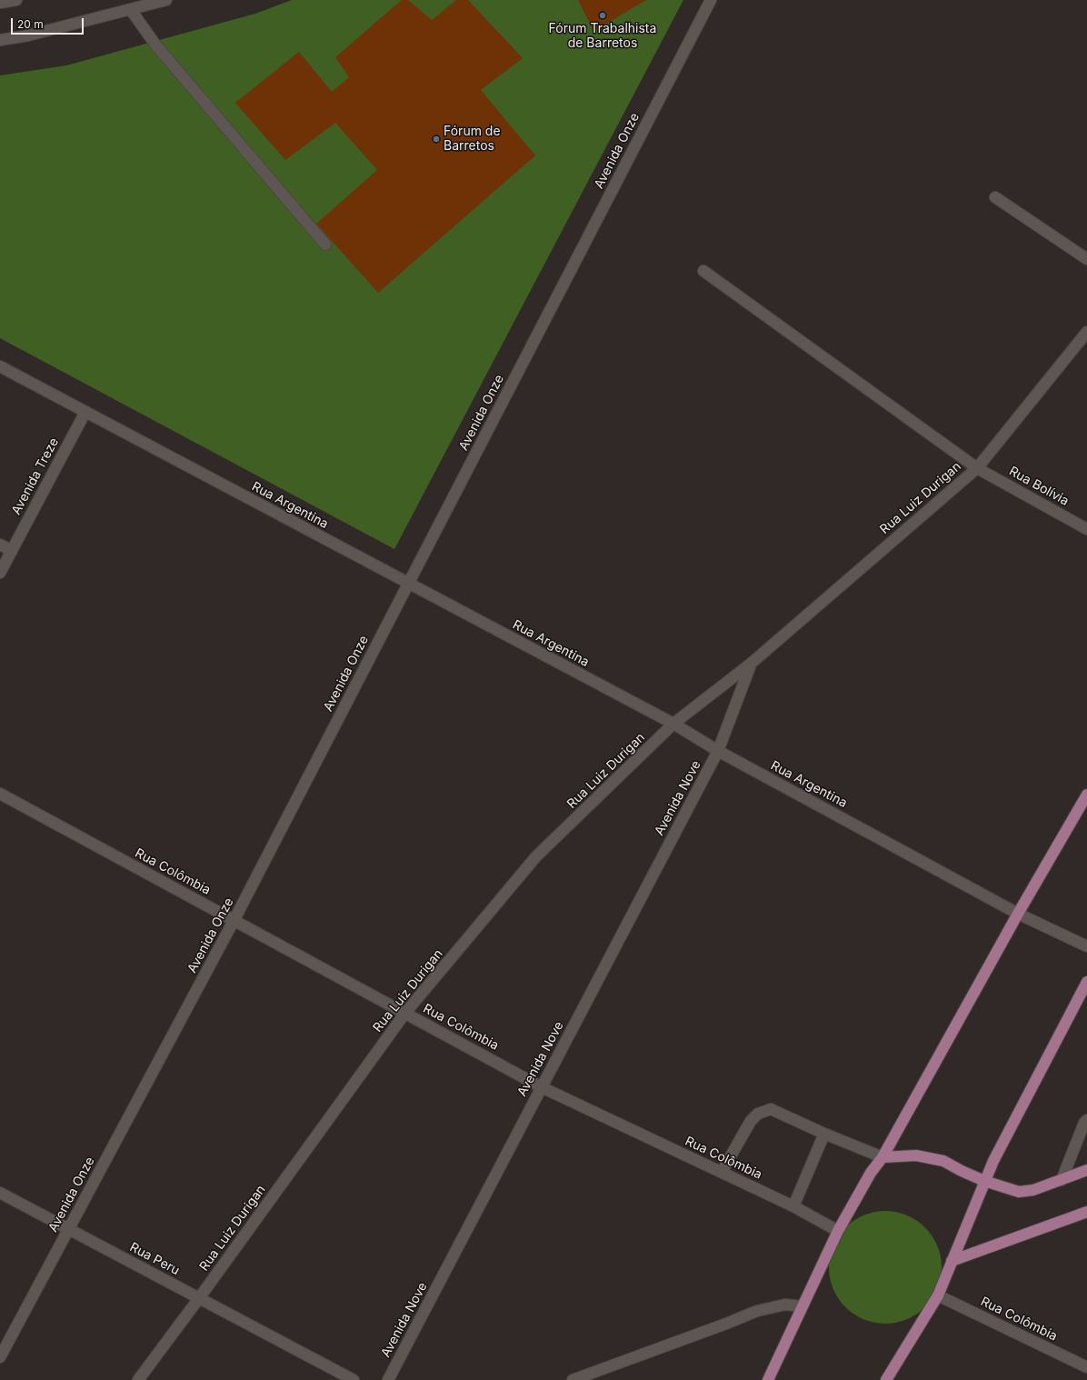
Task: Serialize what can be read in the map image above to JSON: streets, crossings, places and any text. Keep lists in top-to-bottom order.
{
  "streets": {
    "street": [
      "Avenida Onze",
      "Avenida Treze",
      "Rua Bolívia",
      "Rua Luiz Durigan",
      "Rua Argentina",
      "Avenida Nove",
      "Rua Colômbia",
      "Rua Peru"
    ]
  },
  "crossings": [
    ["Avenida Onze", "Rua Argentina"],
    ["Avenida Onze", "Rua Colômbia"],
    ["Avenida Onze", "Rua Peru"],
    ["Avenida Treze", "Rua Argentina"],
    ["Rua Bolívia", "Rua Luiz Durigan"],
    ["Rua Luiz Durigan", "Rua Argentina"],
    ["Rua Luiz Durigan", "Avenida Nove"],
    ["Rua Luiz Durigan", "Rua Colômbia"],
    ["Rua Luiz Durigan", "Rua Peru"],
    ["Rua Argentina", "Avenida Nove"],
    ["Avenida Nove", "Rua Colômbia"]
  ],
  "places": ["Fórum Trabalhista de Barretos", "Fórum de Barretos"],
  "scale_bar": "20 m"
}
